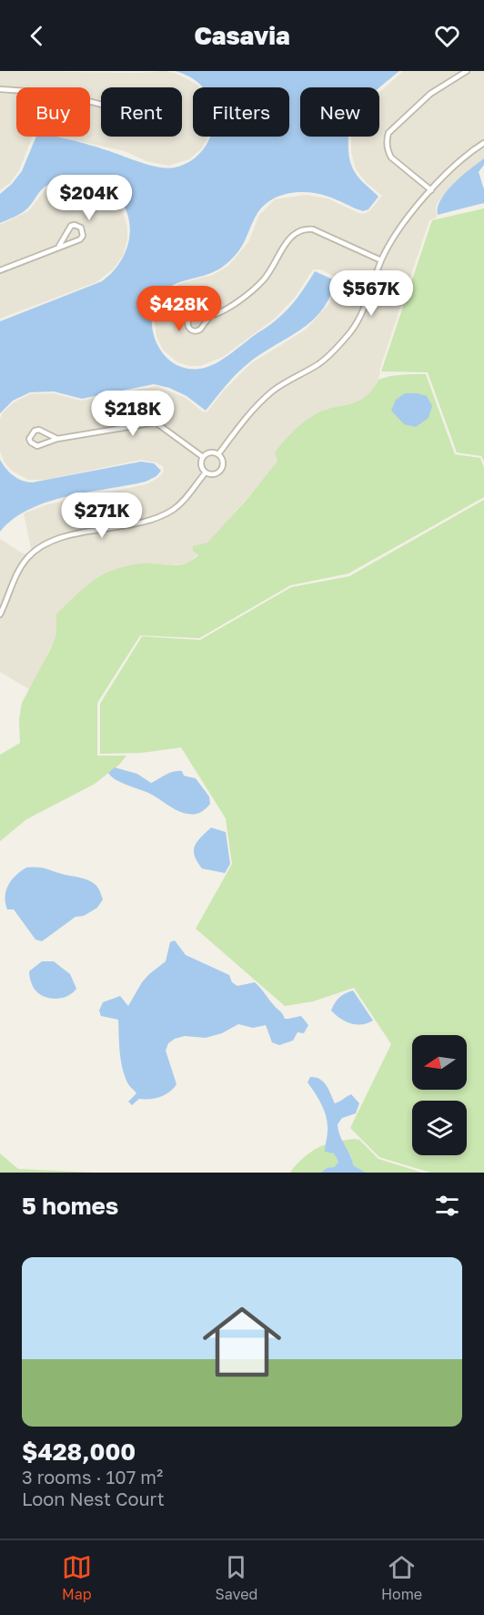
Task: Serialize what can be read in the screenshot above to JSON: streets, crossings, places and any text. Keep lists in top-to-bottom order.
{
  "north": "left",
  "page": {
    "header": "Casavia",
    "chip": [
      "Buy",
      "Rent",
      "Filters",
      "New"
    ],
    "price": [
      "$204K",
      "$567K",
      "$428K",
      "$218K",
      "$271K"
    ],
    "heading": "5 homes",
    "list": [
      {
        "name": "$428,000",
        "note": "3 rooms · 107 m² · Loon Nest Court"
      }
    ],
    "tabs": ["Map", "Saved", "Home"]
  }
}
